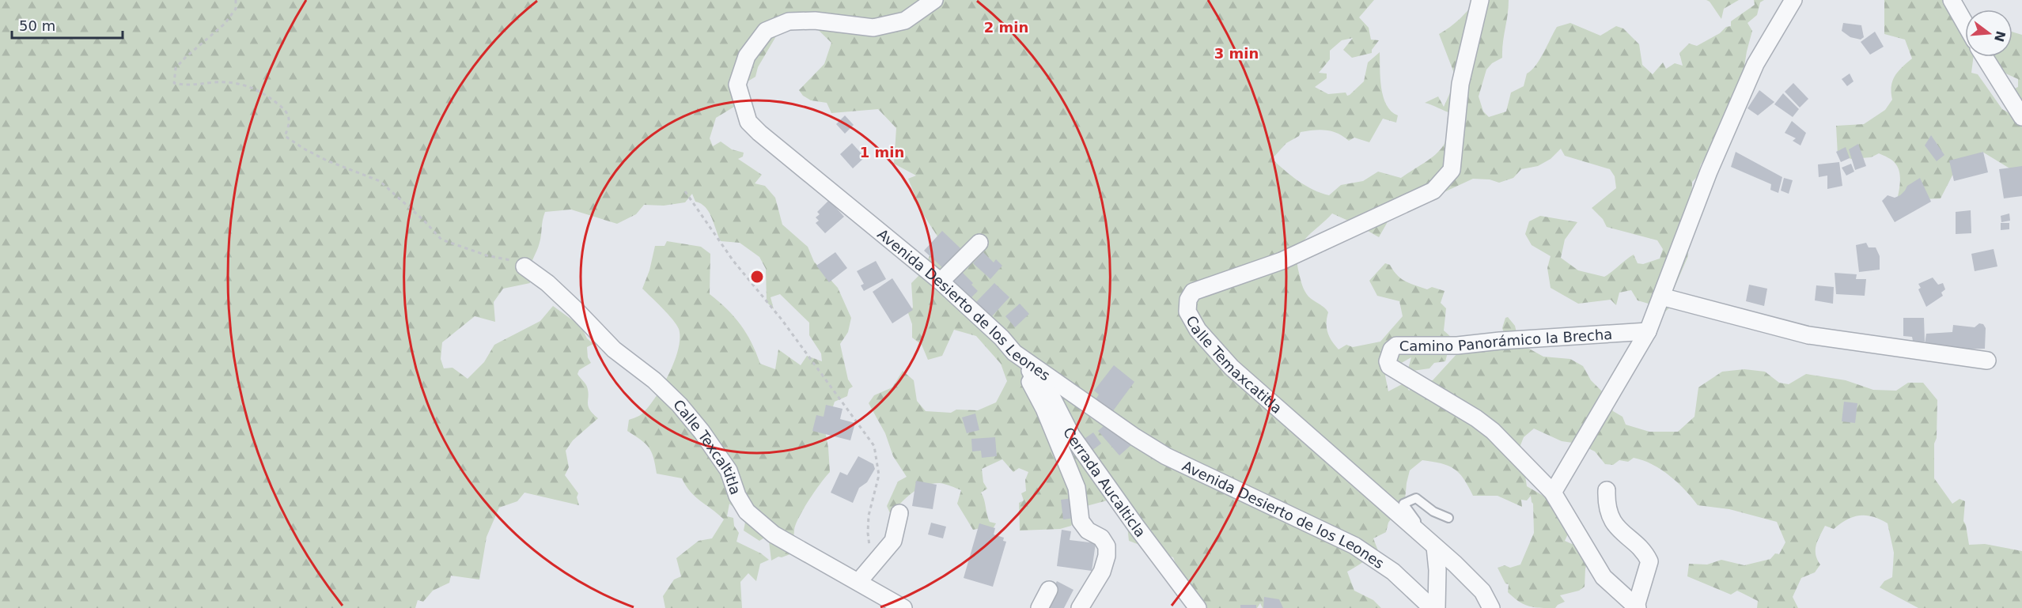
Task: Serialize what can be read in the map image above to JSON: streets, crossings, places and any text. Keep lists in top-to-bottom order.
{
  "streets": {
    "street": [
      "Avenida Desierto de los Leones",
      "Camino Panorámico la Brecha",
      "Calle Temaxcatitla",
      "Calle Texcaltitla",
      "Cerrada Aucalticla"
    ]
  },
  "crossings": [
    ["Avenida Desierto de los Leones", "Cerrada Aucalticla"]
  ],
  "scale_bar": "50 m",
  "north": "right",
  "rings": ["2 min", "3 min", "1 min"]
}
